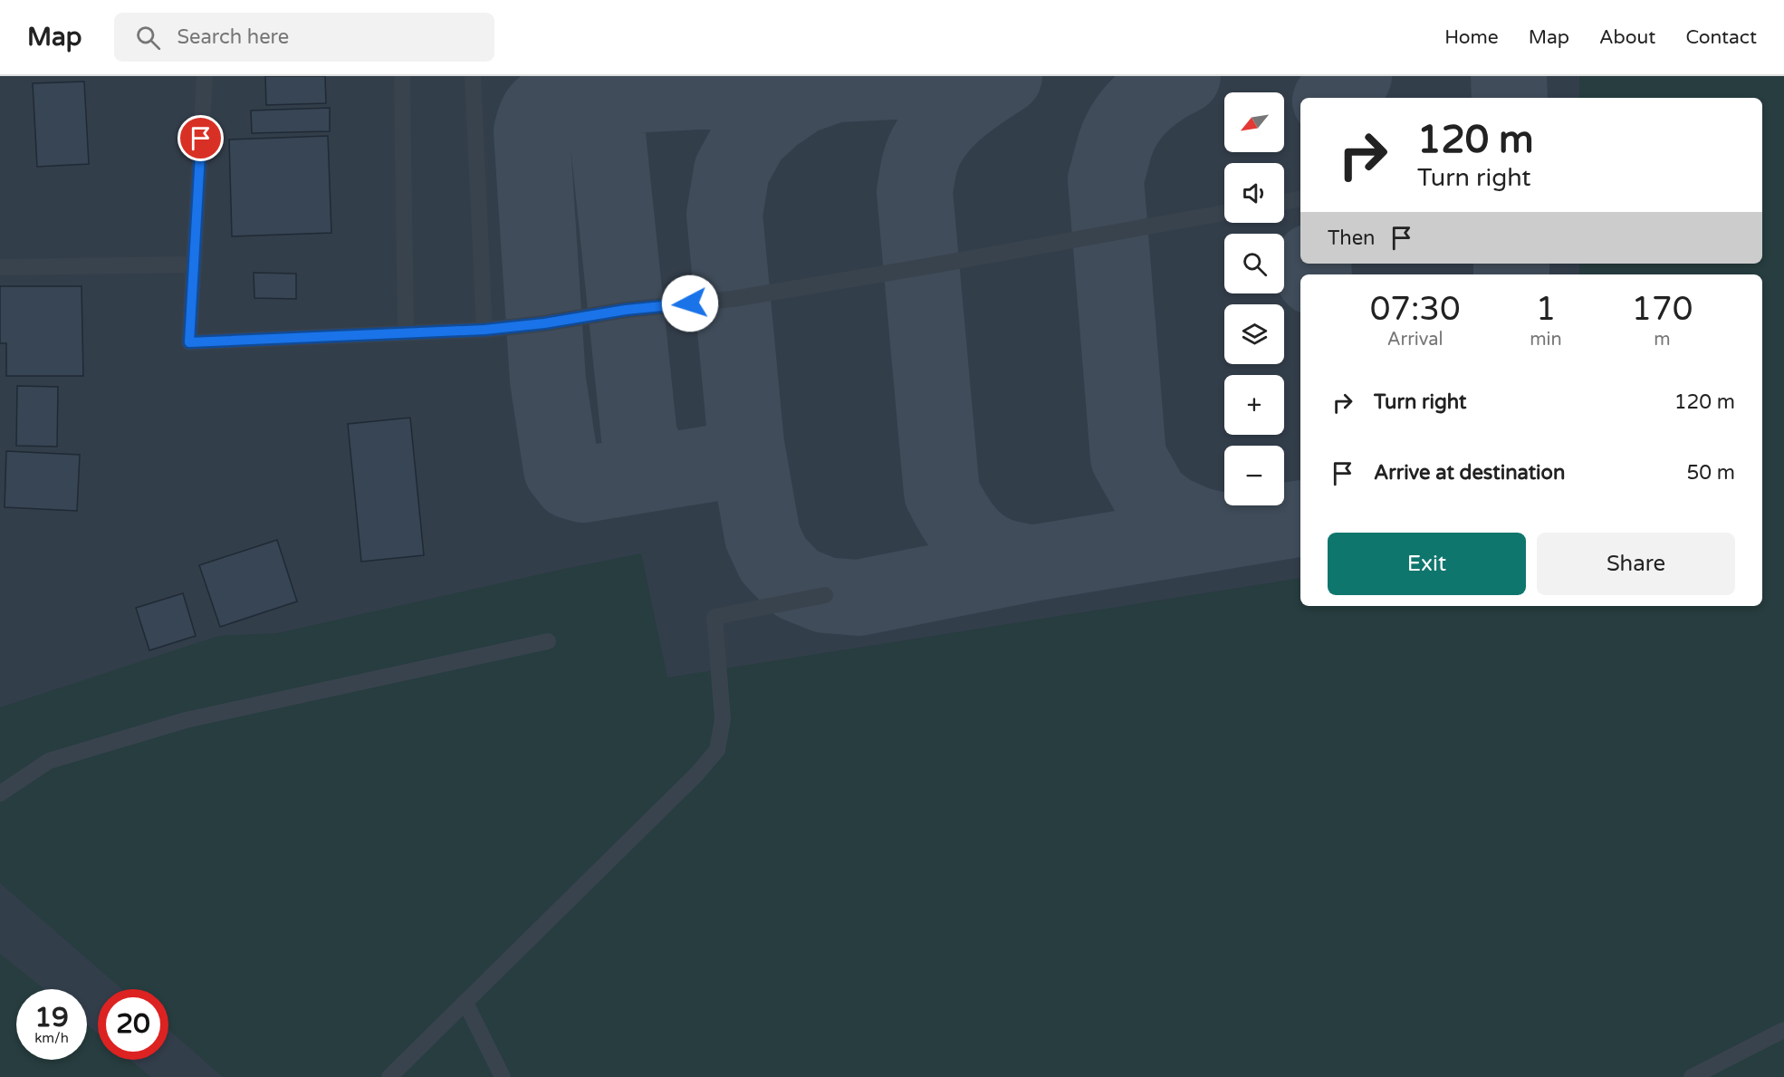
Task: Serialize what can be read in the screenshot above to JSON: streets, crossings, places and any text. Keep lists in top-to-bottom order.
{
  "north": "bottom left",
  "page": {
    "header": "Map",
    "search": "Search here",
    "nav": [
      "Home",
      "Map",
      "About",
      "Contact"
    ],
    "map_buttons": ["+", "−"],
    "turn": ["120 m", "Turn right"],
    "then": "Then",
    "eta": [
      "07:30",
      "Arrival",
      "1",
      "min",
      "170",
      "m"
    ],
    "list": [
      {
        "name": "Turn right",
        "value": "120 m"
      },
      {
        "name": "Arrive at destination",
        "value": "50 m"
      }
    ],
    "buttons": ["Exit", "Share"],
    "speed": "19 km/h",
    "limit": "20"
  }
}
